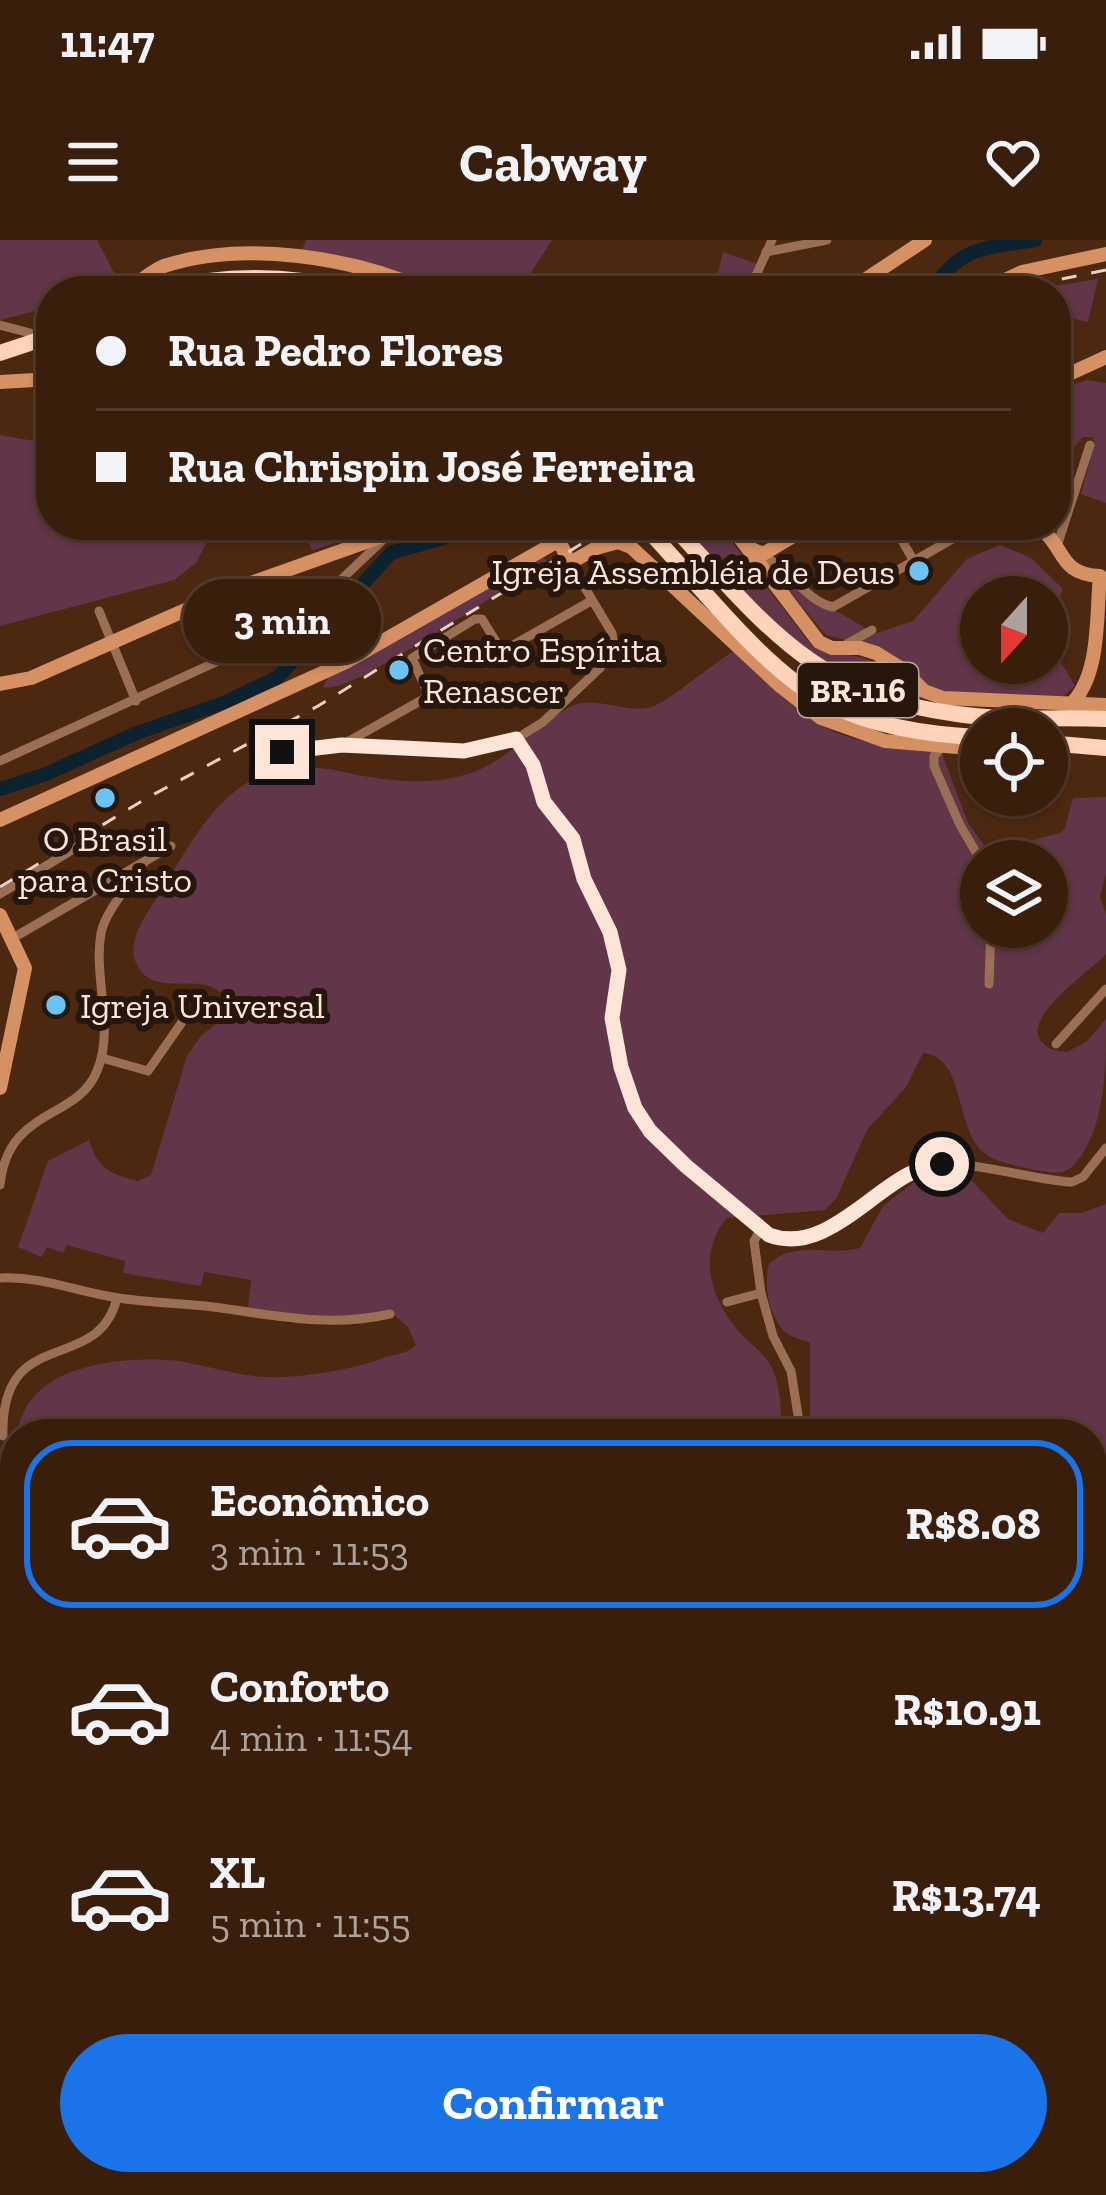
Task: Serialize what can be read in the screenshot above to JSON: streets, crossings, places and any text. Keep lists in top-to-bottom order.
{
  "streets": {
    "highway": ["BR-116"]
  },
  "places": [
    "Igreja Assembléia de Deus",
    "Centro Espírita Renascer",
    "O Brasil para Cristo",
    "Igreja Universal"
  ],
  "north": "bottom",
  "page": {
    "status": "11:47",
    "header": "Cabway",
    "banner": ["Rua Pedro Flores", "Rua Chrispin José Ferreira"],
    "bubble": "3 min",
    "list": [
      {
        "name": "Econômico",
        "note": "3 min · 11:53",
        "value": "R$8.08"
      },
      {
        "name": "Conforto",
        "note": "4 min · 11:54",
        "value": "R$10.91"
      },
      {
        "name": "XL",
        "note": "5 min · 11:55",
        "value": "R$13.74"
      }
    ],
    "buttons": "Confirmar"
  }
}
